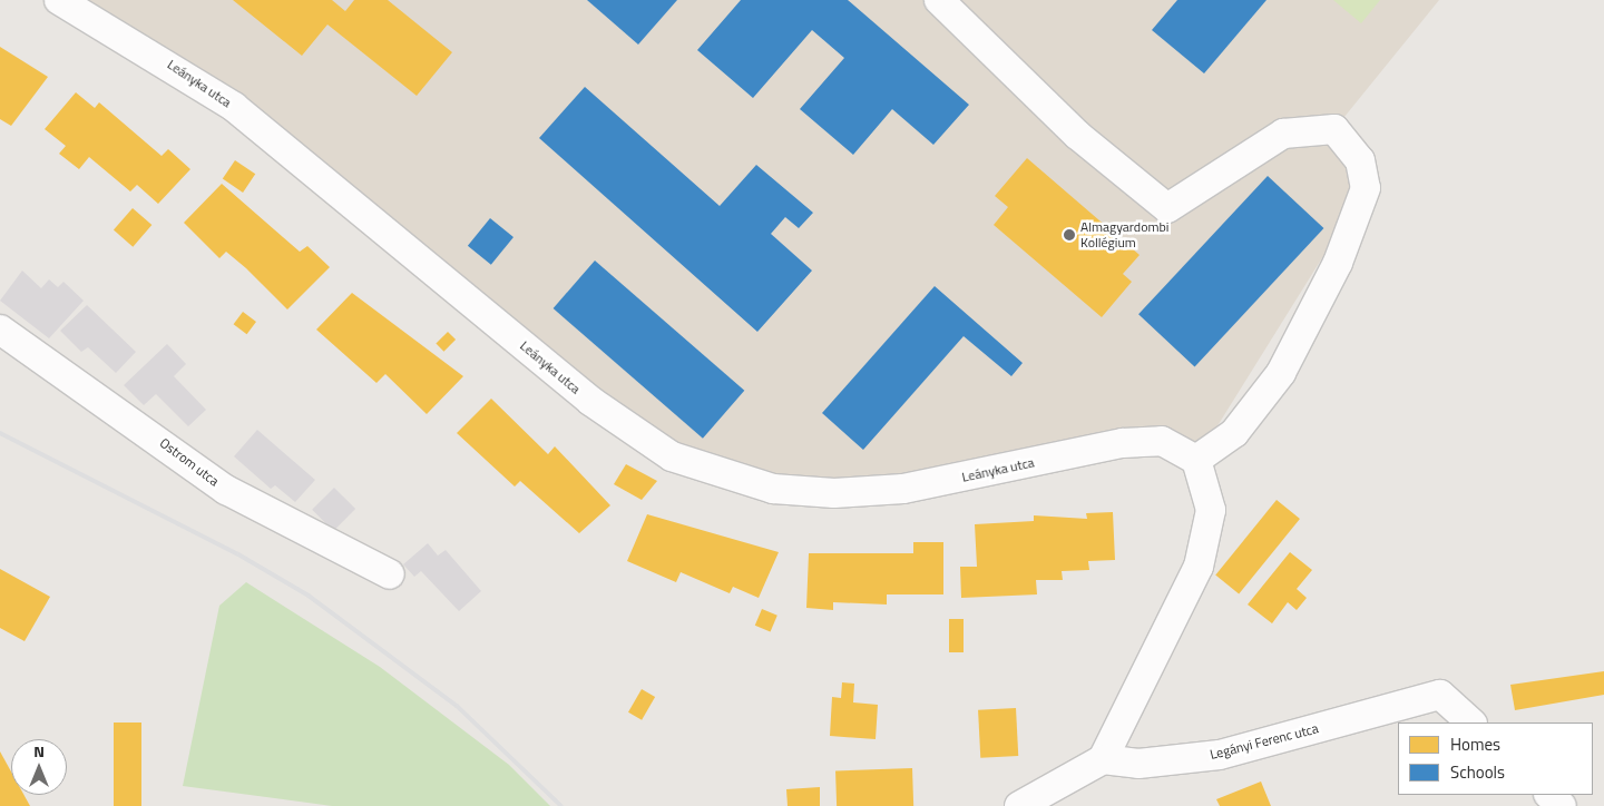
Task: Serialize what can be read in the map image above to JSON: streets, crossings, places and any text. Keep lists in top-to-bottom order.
{
  "streets": {
    "street": ["Leányka utca", "Ostrom utca", "Legányi Ferenc utca"]
  },
  "places": ["Almagyardombi Kollégium"],
  "legend": ["Homes", "Schools"],
  "north": "top"
}
